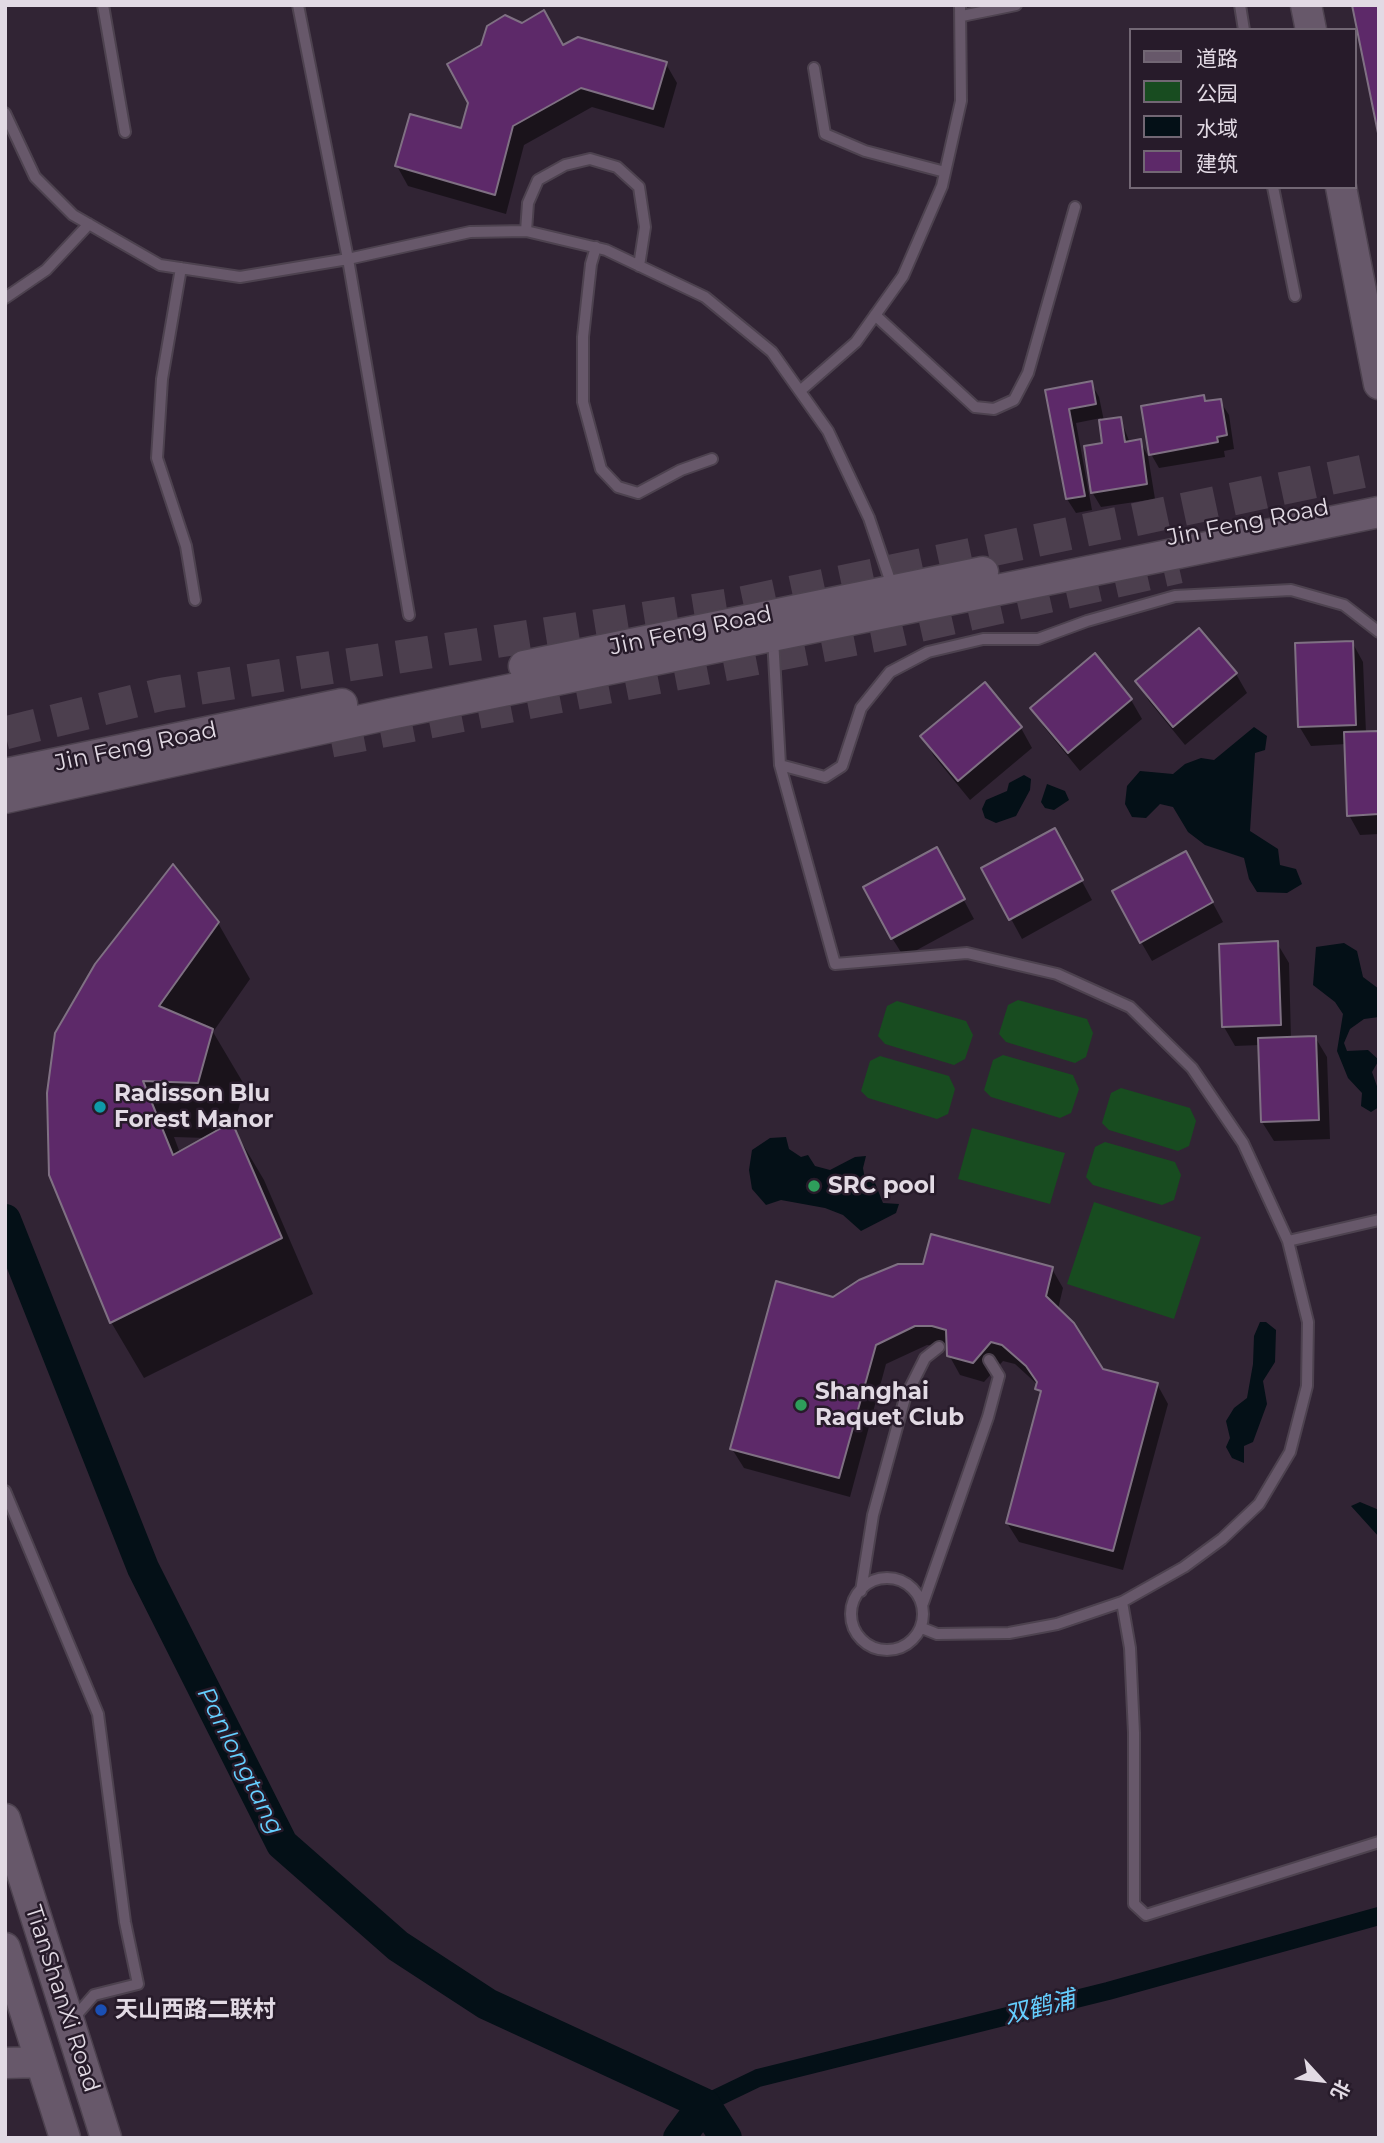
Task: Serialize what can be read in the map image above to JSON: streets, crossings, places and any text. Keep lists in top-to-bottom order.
{
  "streets": {
    "main road": ["Jin Feng Road", "TianShanXi Road"]
  },
  "water": ["Panlongtang", "双鹤浦"],
  "places": [
    "Radisson Blu Forest Manor",
    "SRC pool",
    "Shanghai Raquet Club",
    "天山西路二联村"
  ],
  "legend": [
    "道路",
    "公园",
    "水域",
    "建筑"
  ],
  "north": "bottom right"
}
